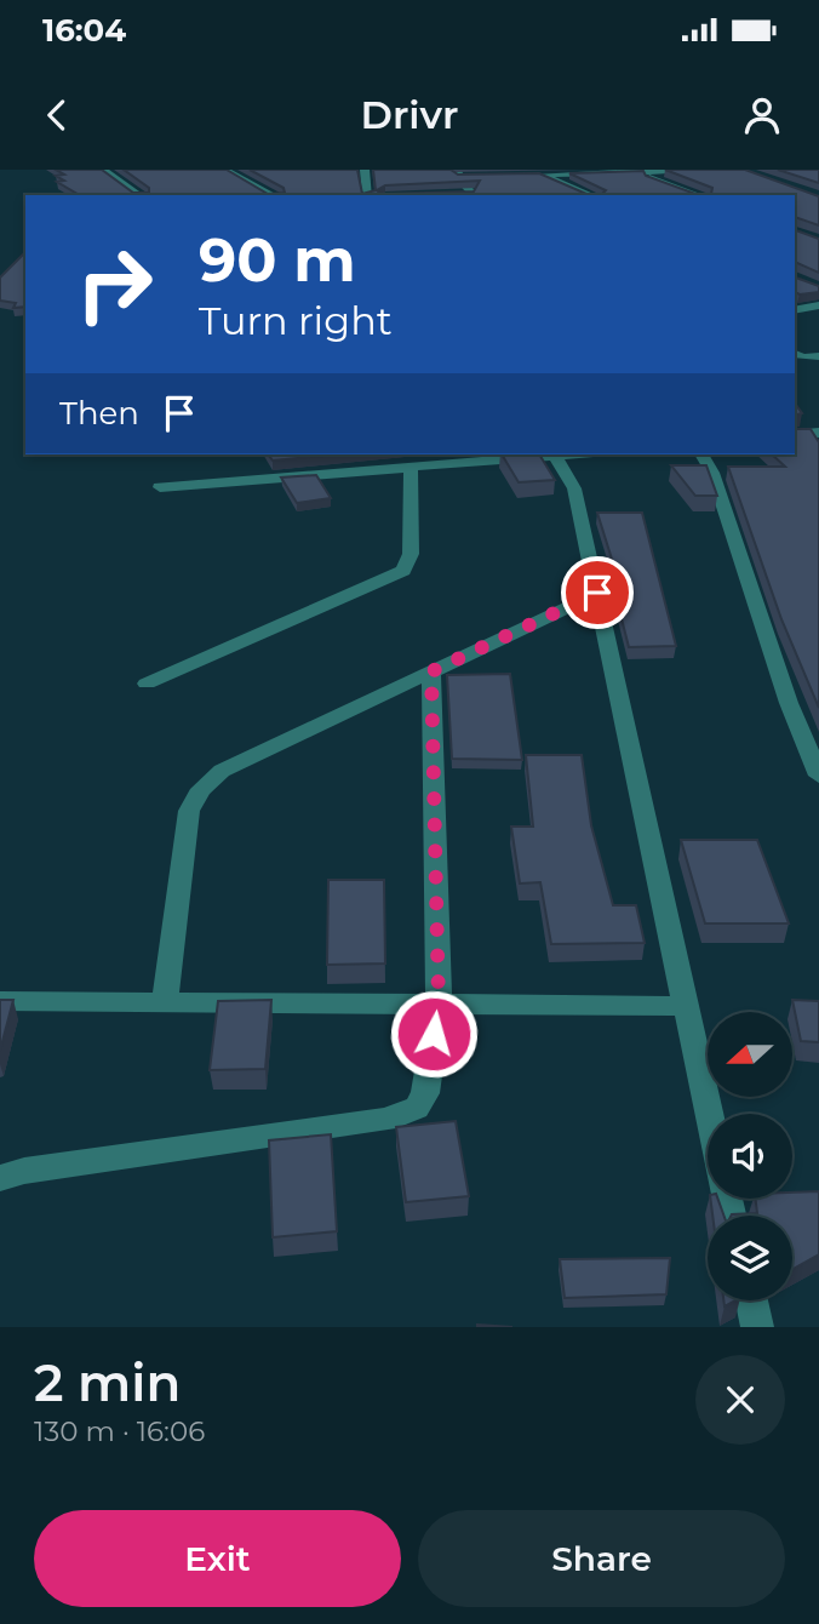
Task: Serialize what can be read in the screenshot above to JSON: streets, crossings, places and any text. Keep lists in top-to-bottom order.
{
  "north": "left",
  "page": {
    "status": "16:04",
    "header": "Drivr",
    "turn": ["90 m", "Turn right"],
    "then": "Then",
    "heading": ["2 min", "130 m · 16:06"],
    "buttons": ["Exit", "Share"]
  }
}
